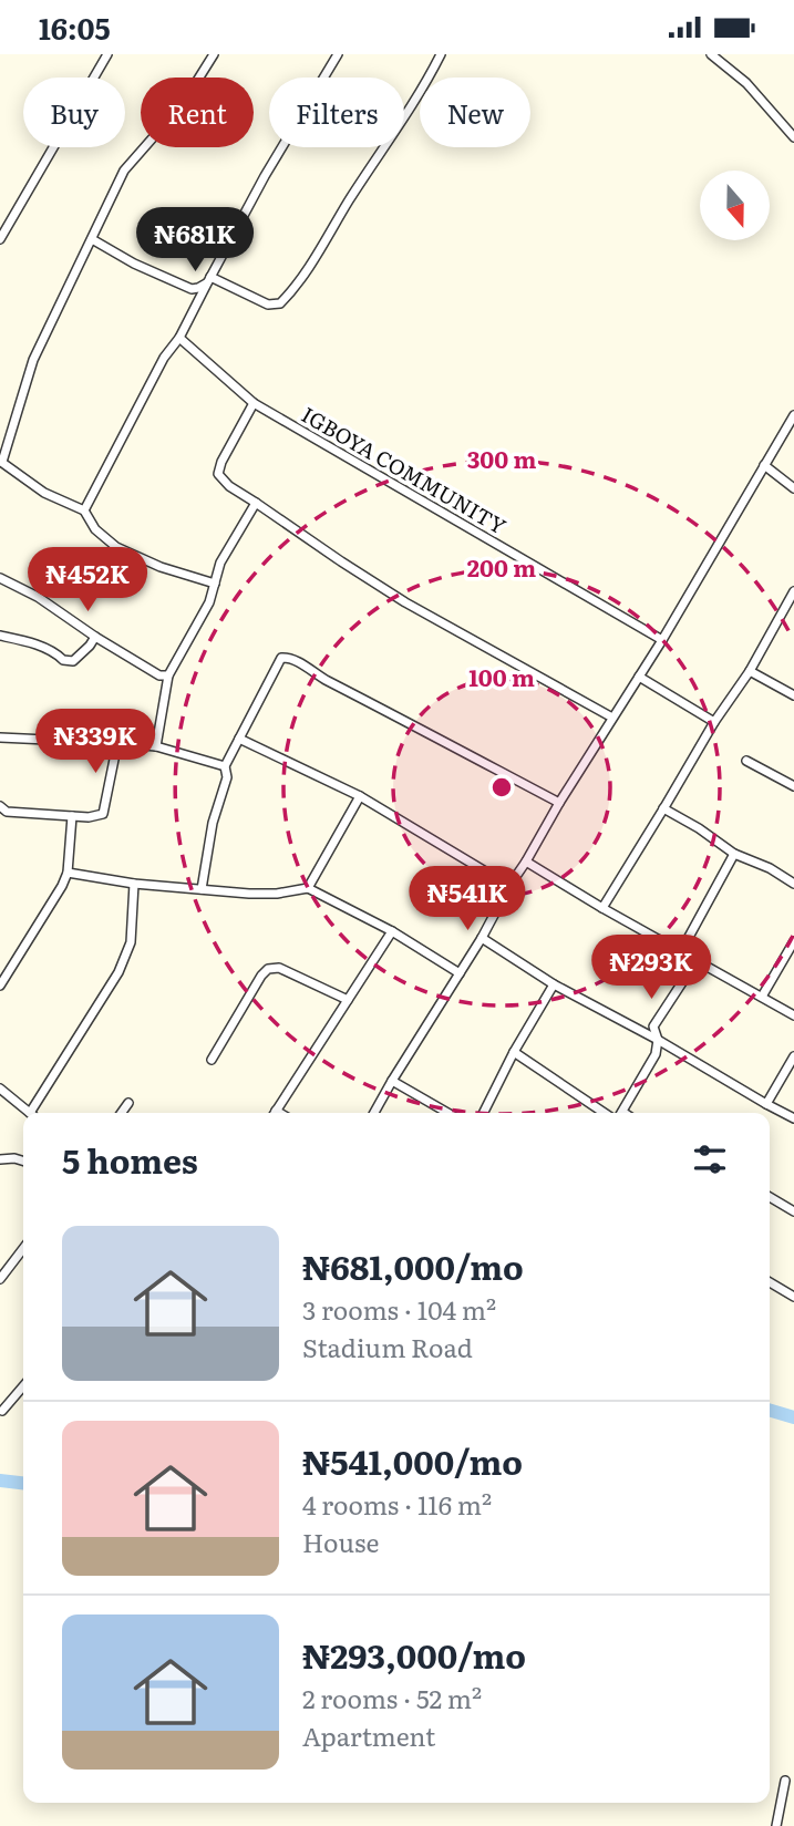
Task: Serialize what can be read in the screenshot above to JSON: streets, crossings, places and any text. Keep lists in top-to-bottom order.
{
  "streets": {
    "street": ["IGBOYA COMMUNITY"]
  },
  "north": "bottom",
  "page": {
    "status": "16:05",
    "chip": [
      "Buy",
      "Rent",
      "Filters",
      "New"
    ],
    "price": [
      "₦681K",
      "₦452K",
      "₦339K",
      "₦541K",
      "₦293K"
    ],
    "heading": "5 homes",
    "list": [
      {
        "name": "₦681,000/mo",
        "note": "3 rooms · 104 m² · Stadium Road"
      },
      {
        "name": "₦541,000/mo",
        "note": "4 rooms · 116 m² · House"
      },
      {
        "name": "₦293,000/mo",
        "note": "2 rooms · 52 m² · Apartment"
      }
    ]
  },
  "rings": ["300 m", "200 m", "100 m"]
}
